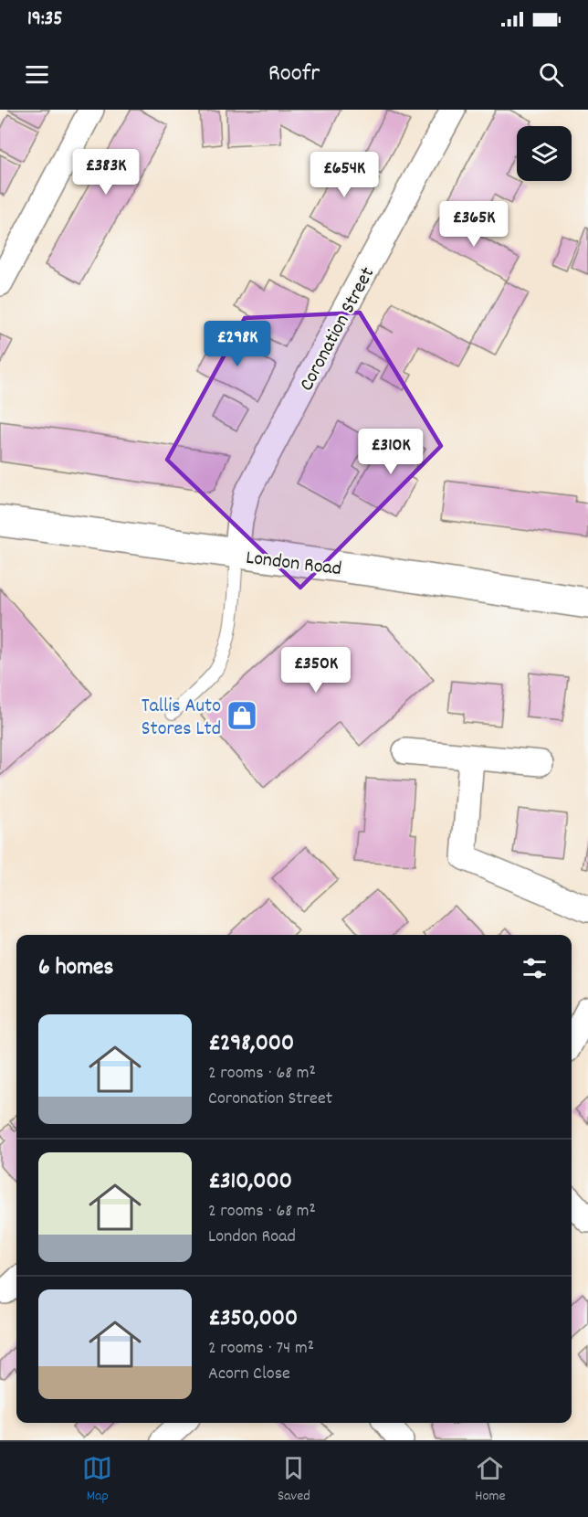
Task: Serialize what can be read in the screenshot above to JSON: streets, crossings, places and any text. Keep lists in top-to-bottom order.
{
  "streets": {
    "main road": ["London Road"],
    "street": ["Coronation Street"]
  },
  "crossings": [
    ["Coronation Street", "London Road"]
  ],
  "places": {
    "shop": ["Tallis Auto Stores Ltd"]
  },
  "page": {
    "status": "19:35",
    "header": "Roofr",
    "price": [
      "£383K",
      "£654K",
      "£365K",
      "£298K",
      "£310K",
      "£350K"
    ],
    "heading": "6 homes",
    "list": [
      {
        "name": "£298,000",
        "note": "2 rooms · 68 m² · Coronation Street"
      },
      {
        "name": "£310,000",
        "note": "2 rooms · 68 m² · London Road"
      },
      {
        "name": "£350,000",
        "note": "2 rooms · 74 m² · Acorn Close"
      }
    ],
    "tabs": ["Map", "Saved", "Home"]
  }
}
